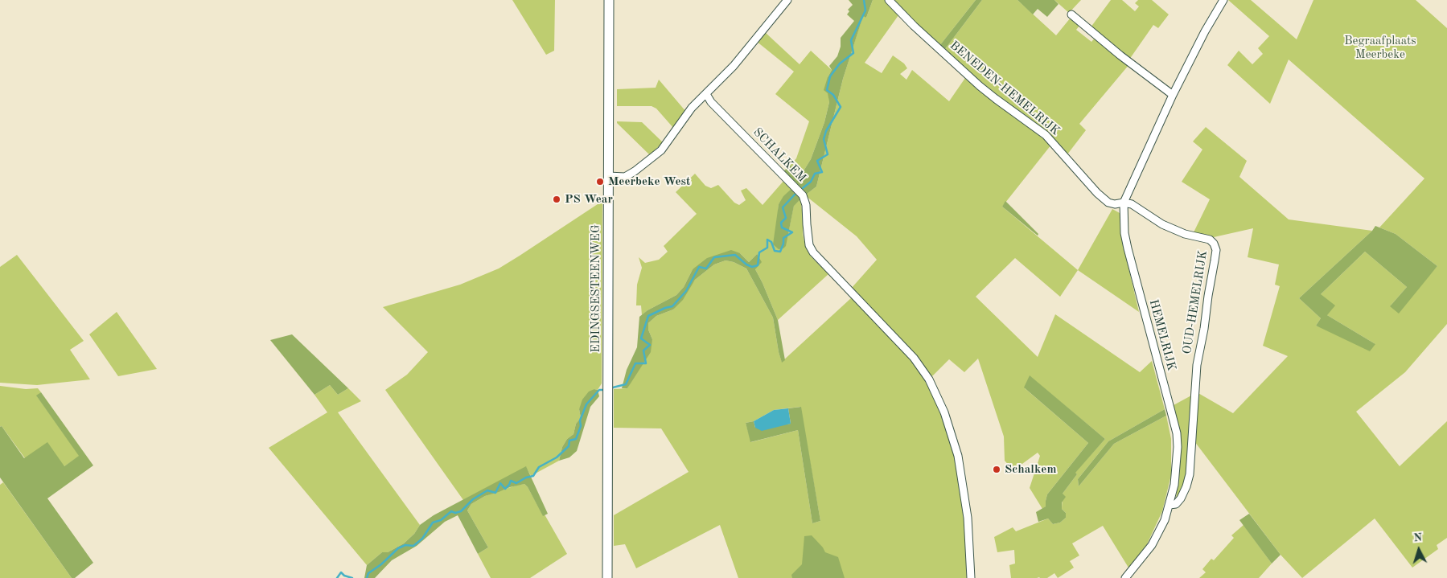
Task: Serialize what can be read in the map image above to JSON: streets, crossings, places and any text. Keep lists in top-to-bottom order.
{
  "streets": {
    "main road": ["EDINGSESTEENWEG"],
    "street": [
      "BENEDEN-HEMELRIJK",
      "SCHALKEM",
      "OUD-HEMELRIJK",
      "HEMELRIJK"
    ]
  },
  "crossings": [
    ["BENEDEN-HEMELRIJK", "OUD-HEMELRIJK"],
    ["BENEDEN-HEMELRIJK", "HEMELRIJK"],
    ["OUD-HEMELRIJK", "HEMELRIJK"]
  ],
  "parks": ["Begraafplaats Meerbeke"],
  "places": ["Meerbeke West", "PS Wear", "Schalkem"],
  "north": "top"
}
